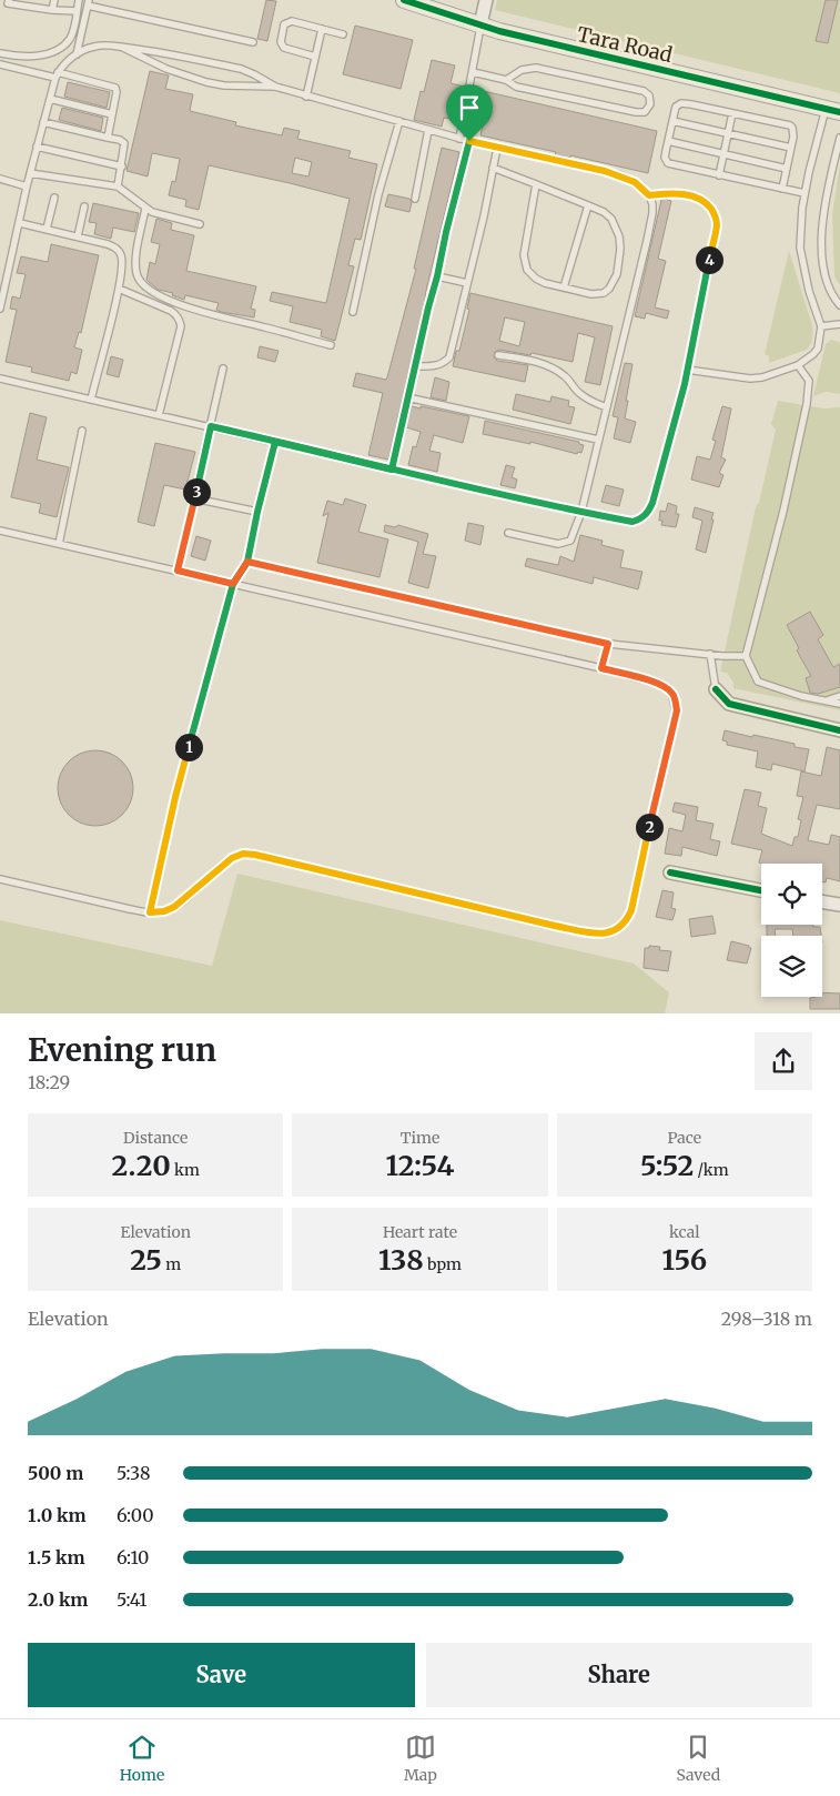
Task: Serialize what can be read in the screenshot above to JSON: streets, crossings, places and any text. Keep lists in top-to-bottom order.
{
  "streets": {
    "street": ["Tara Road"]
  },
  "page": {
    "pins": [
      "4",
      "3",
      "1",
      "2"
    ],
    "heading": ["Evening run", "18:29"],
    "stats": [
      ["Distance", "2.20 km"],
      ["Time", "12:54"],
      ["Pace", "5:52 /km"],
      ["Elevation", "25 m"],
      ["Heart rate", "138 bpm"],
      ["kcal", "156"]
    ],
    "chart": ["Elevation", "298–318 m"],
    "list": [
      {
        "name": "500 m",
        "note": "5:38"
      },
      {
        "name": "1.0 km",
        "note": "6:00"
      },
      {
        "name": "1.5 km",
        "note": "6:10"
      },
      {
        "name": "2.0 km",
        "note": "5:41"
      }
    ],
    "buttons": ["Save", "Share"],
    "tabs": ["Home", "Map", "Saved"]
  }
}
